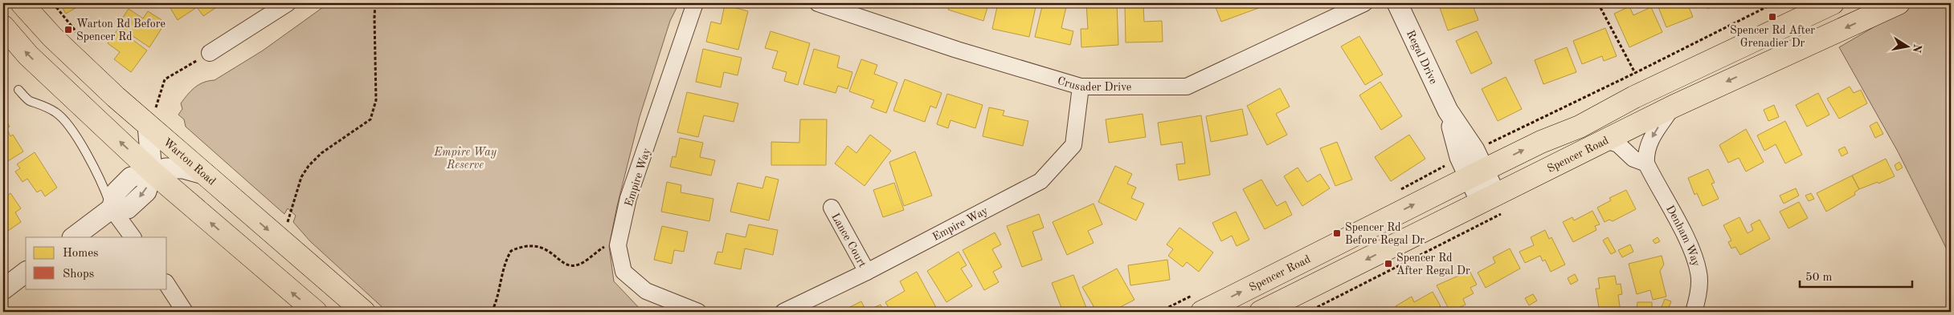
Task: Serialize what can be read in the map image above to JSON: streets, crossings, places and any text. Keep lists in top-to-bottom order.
{
  "streets": {
    "main road": ["Spencer Road", "Warton Road"],
    "street": [
      "Regal Drive",
      "Crusader Drive",
      "Empire Way",
      "Denham Way",
      "Lance Court"
    ]
  },
  "crossings": [
    ["Regal Drive", "Spencer Road"],
    ["Crusader Drive", "Empire Way"],
    ["Empire Way", "Lance Court"]
  ],
  "parks": ["Empire Way Reserve"],
  "places": {
    "transit": [
      "Spencer Rd After Grenadier Dr",
      "Warton Rd Before Spencer Rd",
      "Spencer Rd Before Regal Dr",
      "Spencer Rd After Regal Dr"
    ]
  },
  "legend": ["Homes", "Shops"],
  "scale_bar": "50 m",
  "north": "right"
}
